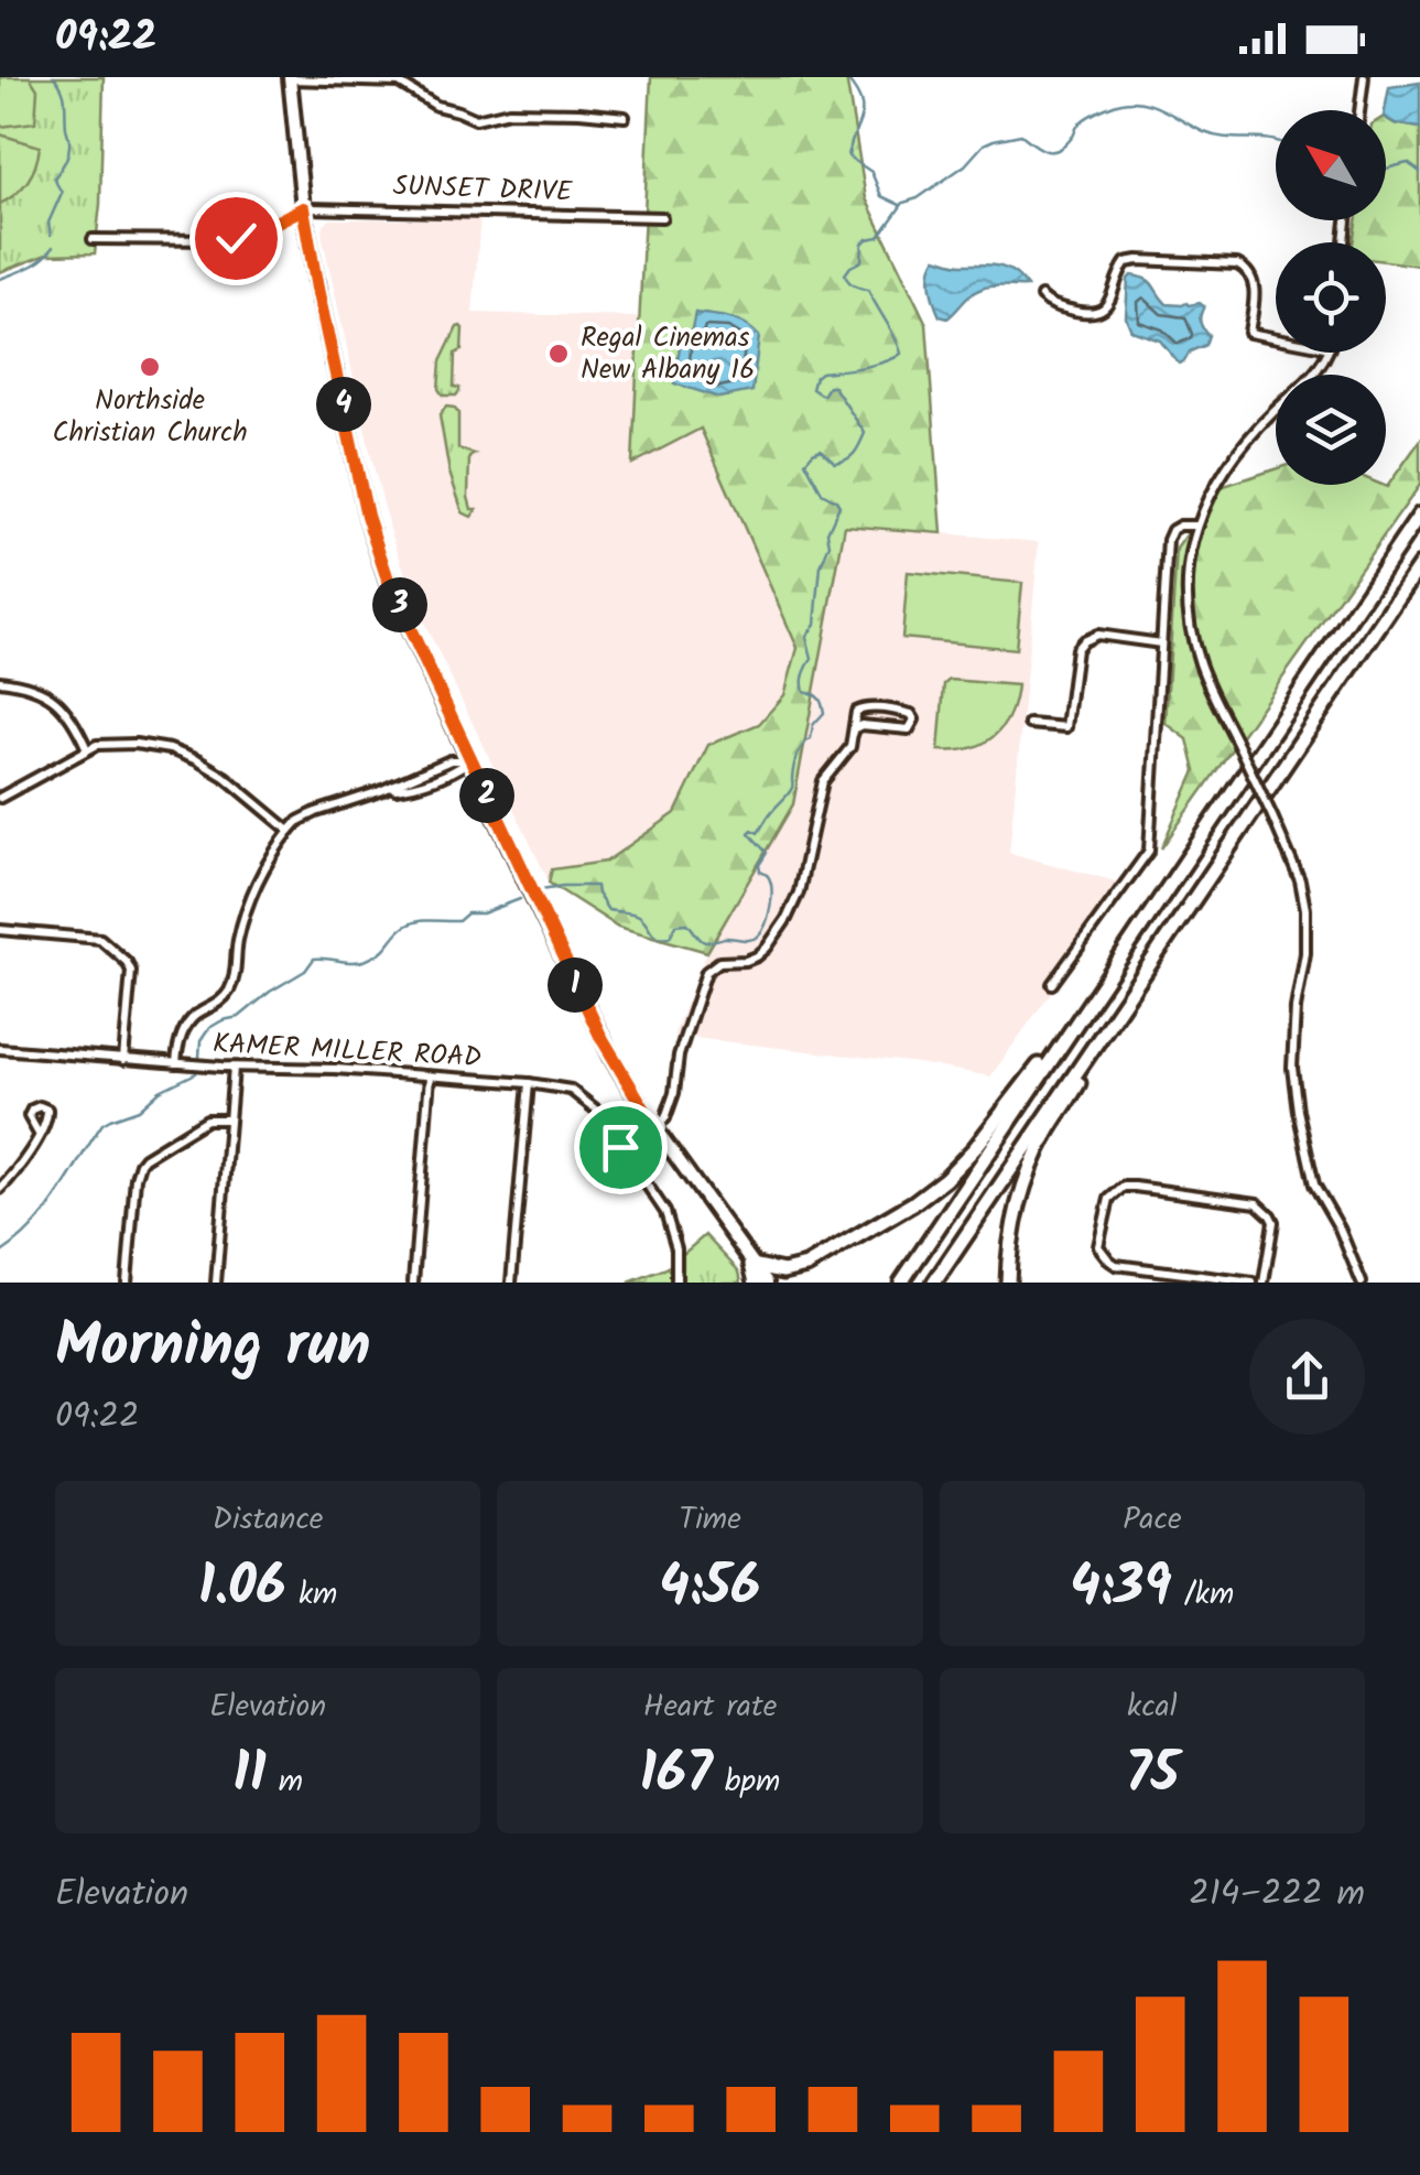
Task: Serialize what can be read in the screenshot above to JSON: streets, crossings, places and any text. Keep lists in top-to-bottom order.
{
  "streets": {
    "street": ["SUNSET DRIVE", "KAMER MILLER ROAD"]
  },
  "places": ["Regal Cinemas New Albany 16", "Northside Christian Church"],
  "north": "top left",
  "page": {
    "status": "09:22",
    "pins": [
      "4",
      "3",
      "2",
      "1"
    ],
    "heading": ["Morning run", "09:22"],
    "stats": [
      ["Distance", "1.06 km"],
      ["Time", "4:56"],
      ["Pace", "4:39 /km"],
      ["Elevation", "11 m"],
      ["Heart rate", "167 bpm"],
      ["kcal", "75"]
    ],
    "chart": ["Elevation", "214–222 m"]
  }
}
